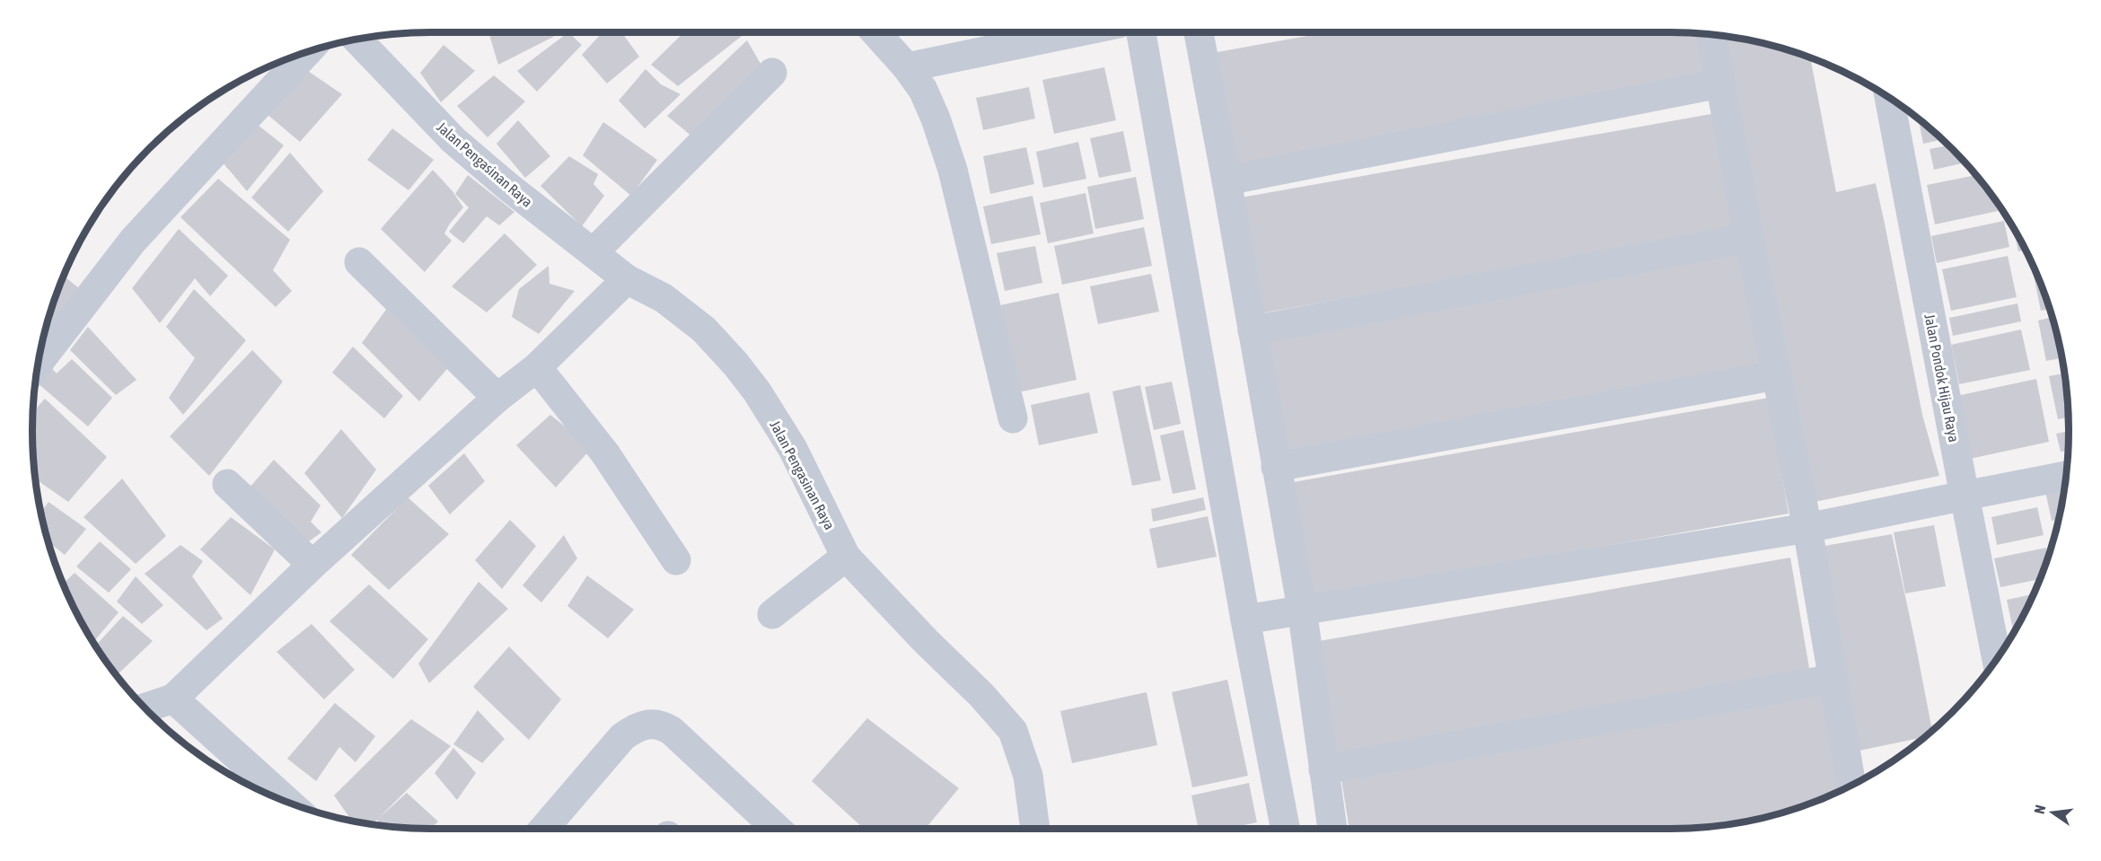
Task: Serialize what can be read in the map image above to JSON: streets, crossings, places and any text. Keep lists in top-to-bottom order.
{
  "streets": {
    "street": ["Jalan Pengasinan Raya", "Jalan Pondok Hijau Raya"]
  },
  "north": "left"
}
